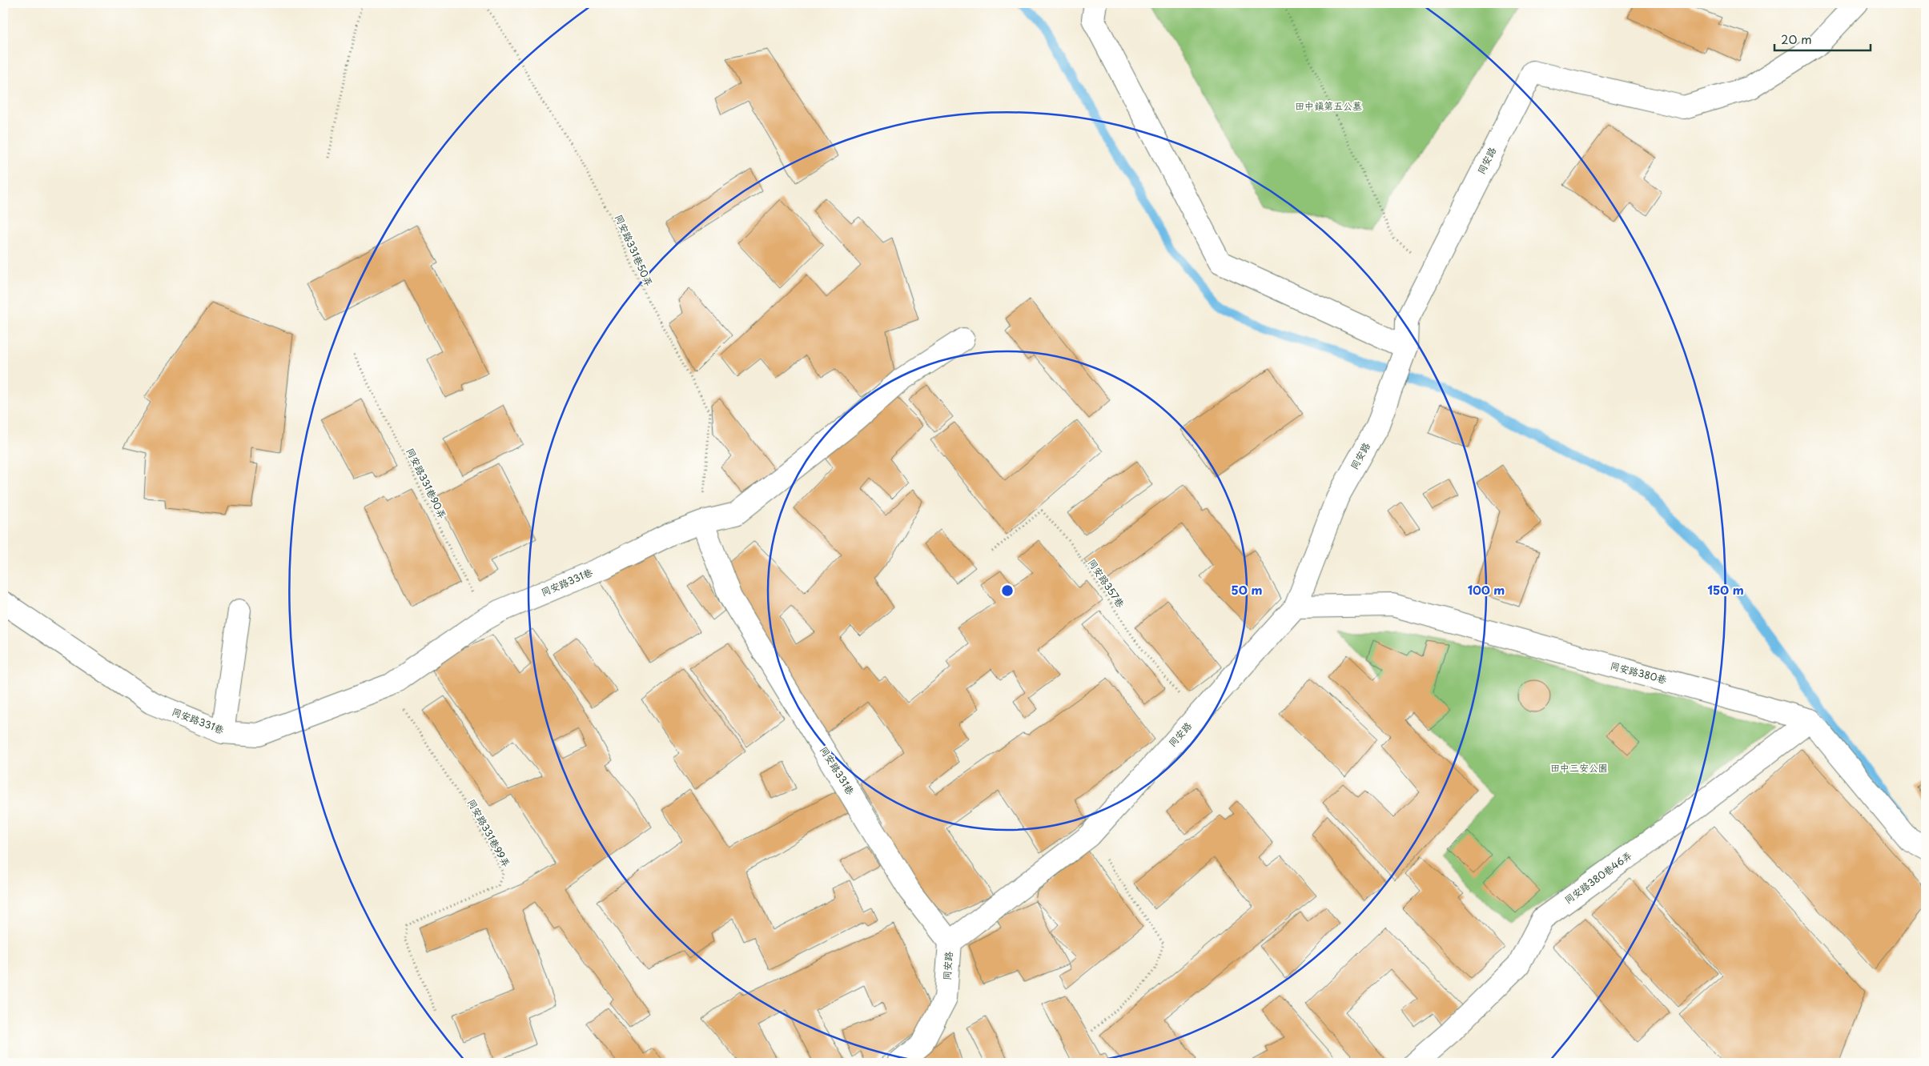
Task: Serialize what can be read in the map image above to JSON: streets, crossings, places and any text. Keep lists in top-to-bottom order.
{
  "streets": {
    "street": [
      "同安路",
      "同安路331巷",
      "同安路380巷",
      "同安路380巷46弄"
    ],
    "path": [
      "同安路331巷50弄",
      "同安路331巷90弄",
      "同安路357巷",
      "同安路331巷99弄"
    ]
  },
  "crossings": [
    ["同安路", "同安路331巷"],
    ["同安路", "同安路357巷"],
    ["同安路", "同安路380巷"],
    ["同安路331巷50弄", "同安路331巷"],
    ["同安路331巷90弄", "同安路331巷"],
    ["同安路331巷", "同安路331巷99弄"],
    ["同安路380巷", "同安路380巷46弄"]
  ],
  "parks": ["田中鎮第五公墓", "田中三安公園"],
  "scale_bar": "20 m",
  "rings": ["50 m", "100 m", "150 m"]
}
